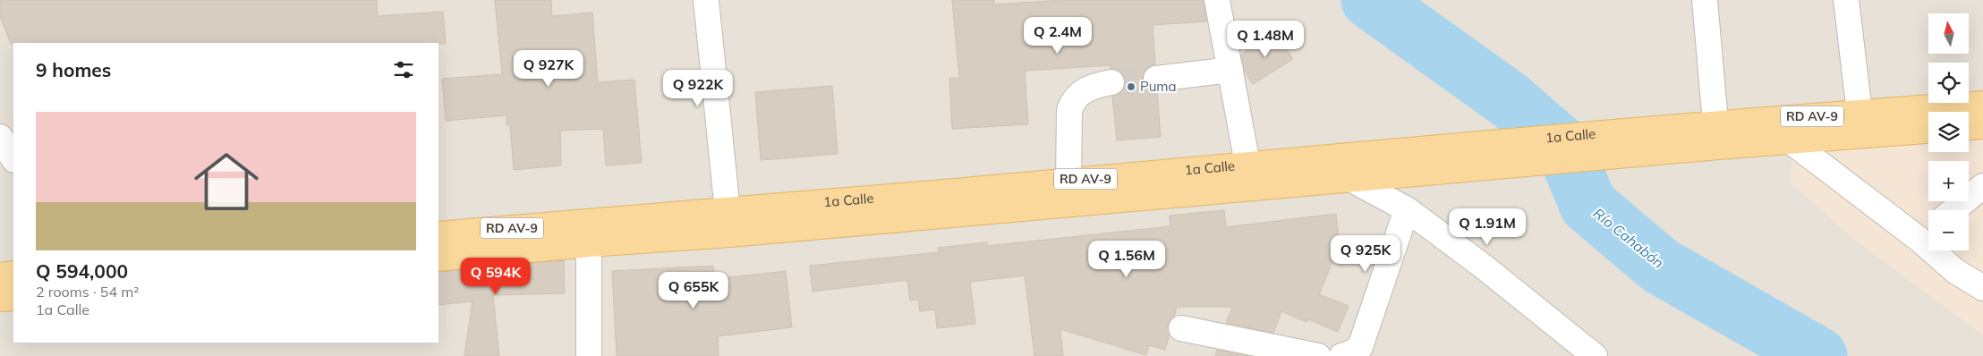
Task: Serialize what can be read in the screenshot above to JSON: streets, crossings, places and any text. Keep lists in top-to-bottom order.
{
  "streets": {
    "main road": ["RD AV-9", "1a Calle"]
  },
  "water": ["Río Cahabón"],
  "places": ["Puma"],
  "north": "top",
  "page": {
    "map_buttons": ["+", "−"],
    "price": [
      "Q 2.4M",
      "Q 1.48M",
      "Q 927K",
      "Q 922K",
      "Q 1.91M",
      "Q 925K",
      "Q 1.56M",
      "Q 594K",
      "Q 655K"
    ],
    "heading": "9 homes",
    "list": [
      {
        "name": "Q 594,000",
        "note": "2 rooms · 54 m² · 1a Calle"
      }
    ]
  }
}
